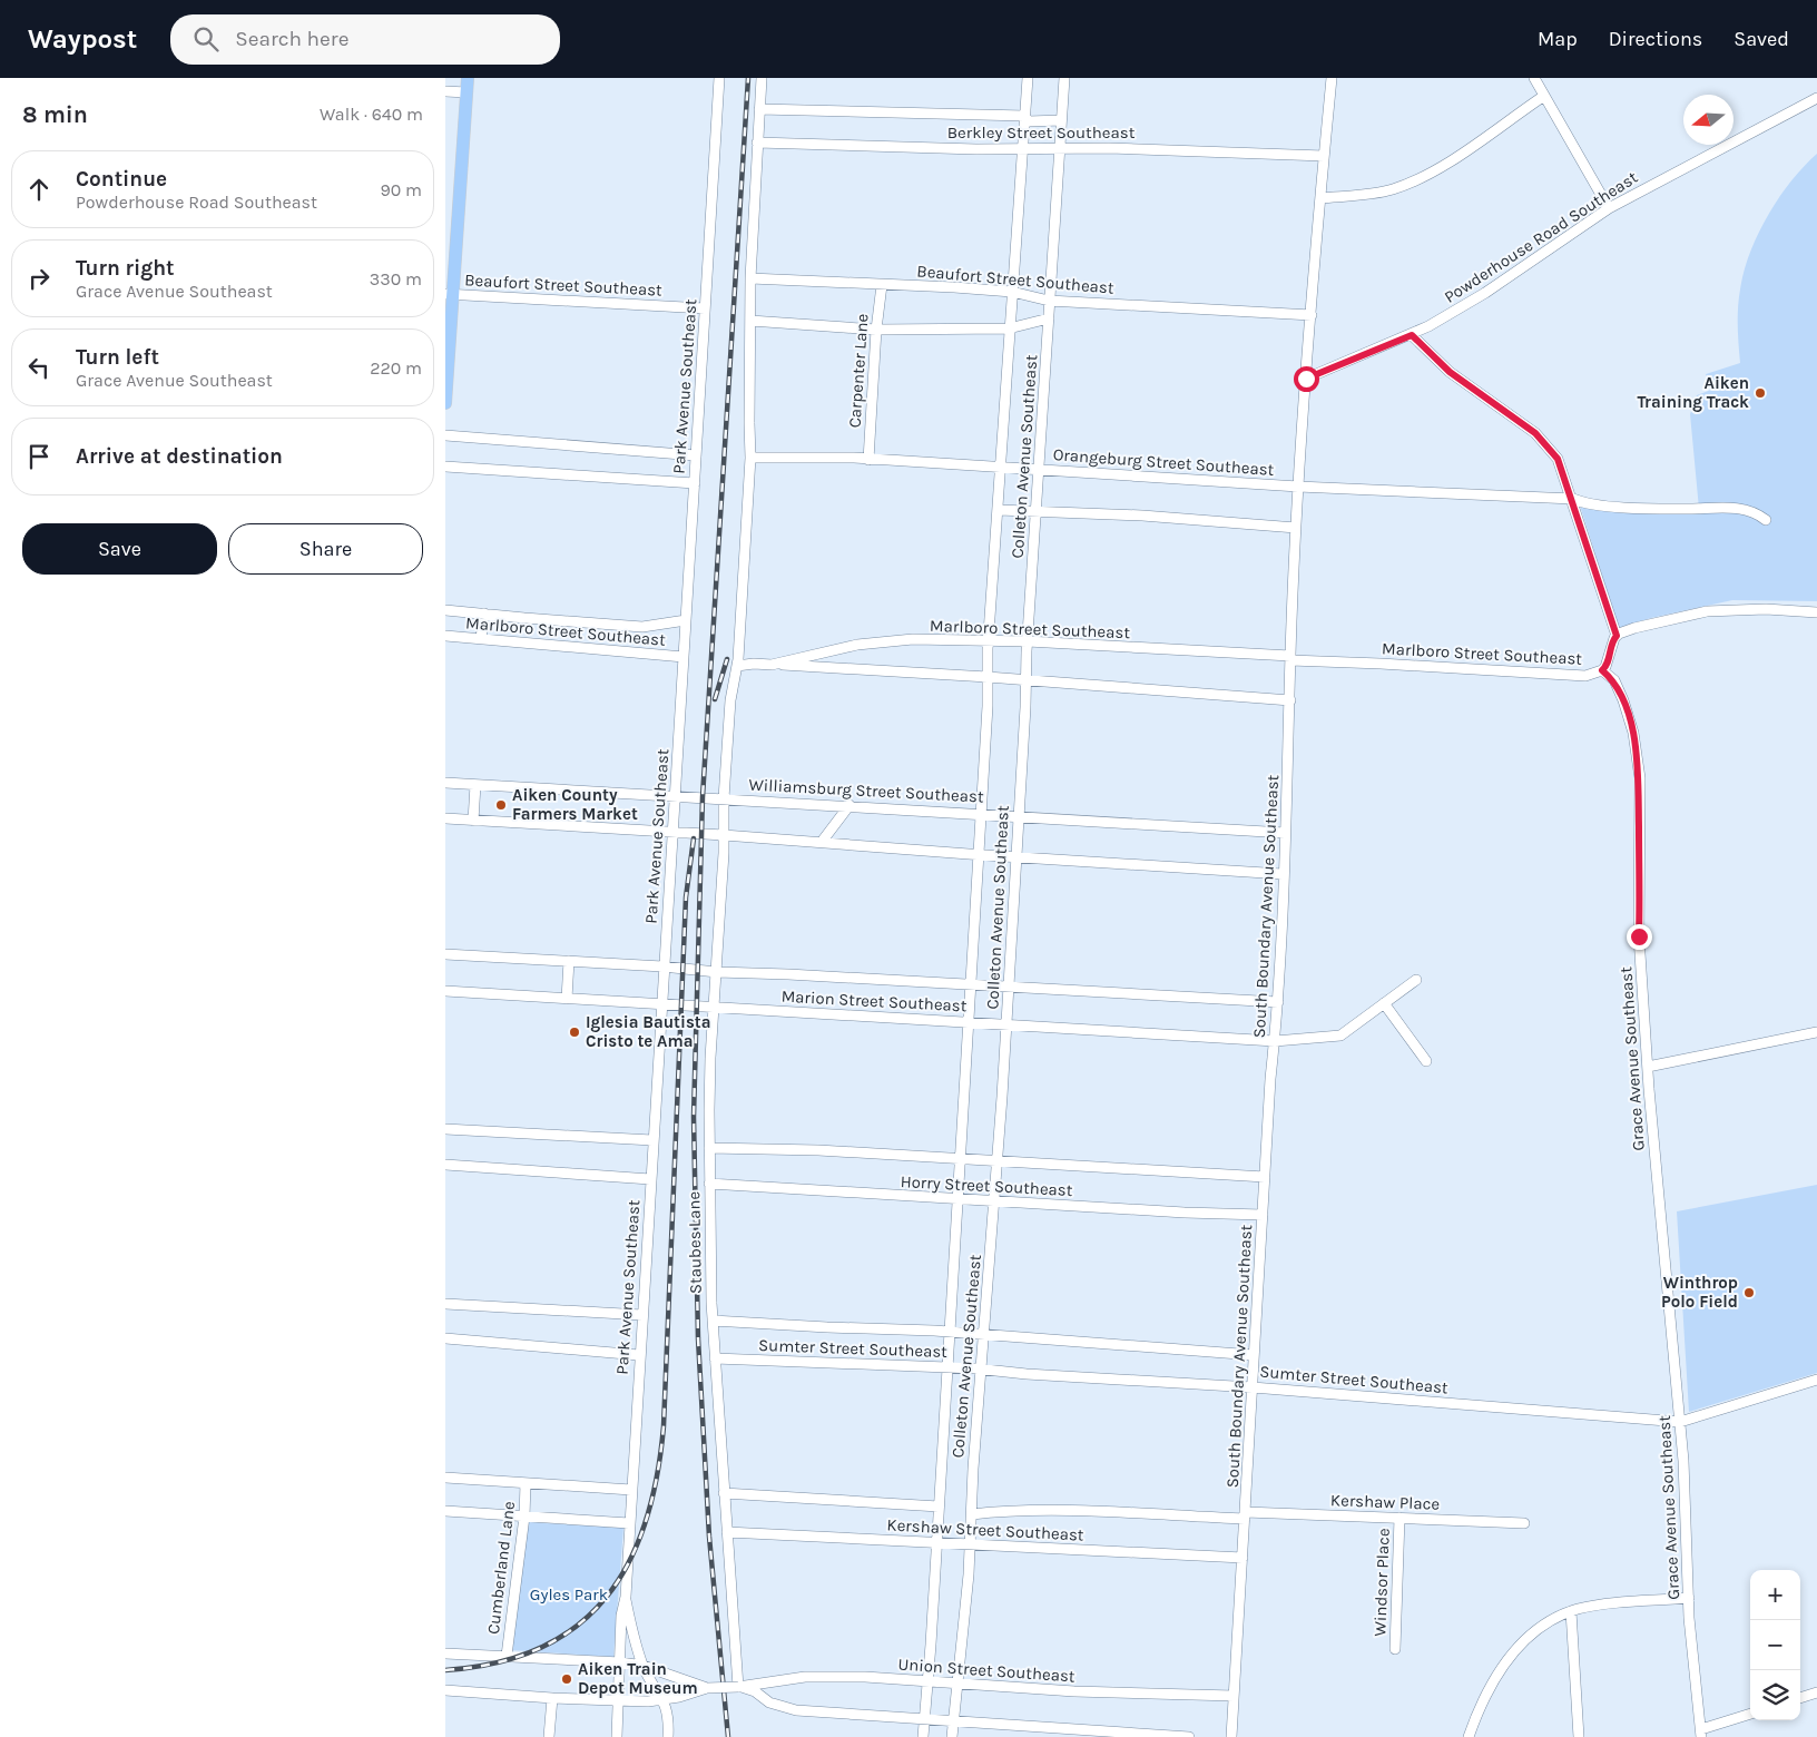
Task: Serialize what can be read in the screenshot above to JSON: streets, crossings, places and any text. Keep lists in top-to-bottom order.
{
  "streets": {
    "street": [
      "Berkley Street Southeast",
      "Powderhouse Road Southeast",
      "Beaufort Street Southeast",
      "Carpenter Lane",
      "Park Avenue Southeast",
      "Colleton Avenue Southeast",
      "Orangeburg Street Southeast",
      "Marlboro Street Southeast",
      "Williamsburg Street Southeast",
      "South Boundary Avenue Southeast",
      "Marion Street Southeast",
      "Grace Avenue Southeast",
      "Horry Street Southeast",
      "Staubes Lane",
      "Sumter Street Southeast",
      "Kershaw Place",
      "Kershaw Street Southeast",
      "Cumberland Lane",
      "Windsor Place",
      "Union Street Southeast"
    ]
  },
  "crossings": [
    ["Berkley Street Southeast", "Colleton Avenue Southeast"],
    ["Berkley Street Southeast", "South Boundary Avenue Southeast"],
    ["Powderhouse Road Southeast", "South Boundary Avenue Southeast"],
    ["Beaufort Street Southeast", "Carpenter Lane"],
    ["Beaufort Street Southeast", "Park Avenue Southeast"],
    ["Beaufort Street Southeast", "Colleton Avenue Southeast"],
    ["Beaufort Street Southeast", "South Boundary Avenue Southeast"],
    ["Carpenter Lane", "Orangeburg Street Southeast"],
    ["Park Avenue Southeast", "Marlboro Street Southeast"],
    ["Park Avenue Southeast", "Williamsburg Street Southeast"],
    ["Park Avenue Southeast", "Marion Street Southeast"],
    ["Park Avenue Southeast", "Union Street Southeast"],
    ["Colleton Avenue Southeast", "Orangeburg Street Southeast"],
    ["Colleton Avenue Southeast", "Marlboro Street Southeast"],
    ["Colleton Avenue Southeast", "Williamsburg Street Southeast"],
    ["Colleton Avenue Southeast", "Marion Street Southeast"],
    ["Colleton Avenue Southeast", "Horry Street Southeast"],
    ["Colleton Avenue Southeast", "Sumter Street Southeast"],
    ["Colleton Avenue Southeast", "Kershaw Street Southeast"],
    ["Colleton Avenue Southeast", "Union Street Southeast"],
    ["Orangeburg Street Southeast", "South Boundary Avenue Southeast"],
    ["Marlboro Street Southeast", "South Boundary Avenue Southeast"],
    ["Marlboro Street Southeast", "Grace Avenue Southeast"],
    ["Williamsburg Street Southeast", "South Boundary Avenue Southeast"],
    ["Williamsburg Street Southeast", "Staubes Lane"],
    ["South Boundary Avenue Southeast", "Marion Street Southeast"],
    ["South Boundary Avenue Southeast", "Horry Street Southeast"],
    ["South Boundary Avenue Southeast", "Sumter Street Southeast"],
    ["South Boundary Avenue Southeast", "Kershaw Place"],
    ["South Boundary Avenue Southeast", "Kershaw Street Southeast"],
    ["South Boundary Avenue Southeast", "Union Street Southeast"],
    ["Marion Street Southeast", "Staubes Lane"],
    ["Grace Avenue Southeast", "Sumter Street Southeast"],
    ["Horry Street Southeast", "Staubes Lane"],
    ["Staubes Lane", "Sumter Street Southeast"],
    ["Staubes Lane", "Kershaw Street Southeast"],
    ["Staubes Lane", "Union Street Southeast"],
    ["Kershaw Place", "Kershaw Street Southeast"],
    ["Kershaw Place", "Windsor Place"],
    ["Cumberland Lane", "Union Street Southeast"]
  ],
  "parks": ["Gyles Park"],
  "places": [
    "Aiken Training Track",
    "Aiken County Farmers Market",
    "Iglesia Bautista Cristo te Ama",
    "Winthrop Polo Field",
    "Aiken Train Depot Museum"
  ],
  "north": "left",
  "page": {
    "header": "Waypost",
    "search": "Search here",
    "nav": ["Map", "Directions", "Saved"],
    "heading": ["8 min", "Walk · 640 m"],
    "list": [
      ["Continue", "Powderhouse Road Southeast", "90 m"],
      ["Turn right", "Grace Avenue Southeast", "330 m"],
      ["Turn left", "Grace Avenue Southeast", "220 m"],
      "Arrive at destination"
    ],
    "buttons": ["Save", "Share"],
    "map_buttons": ["+", "−"]
  }
}
